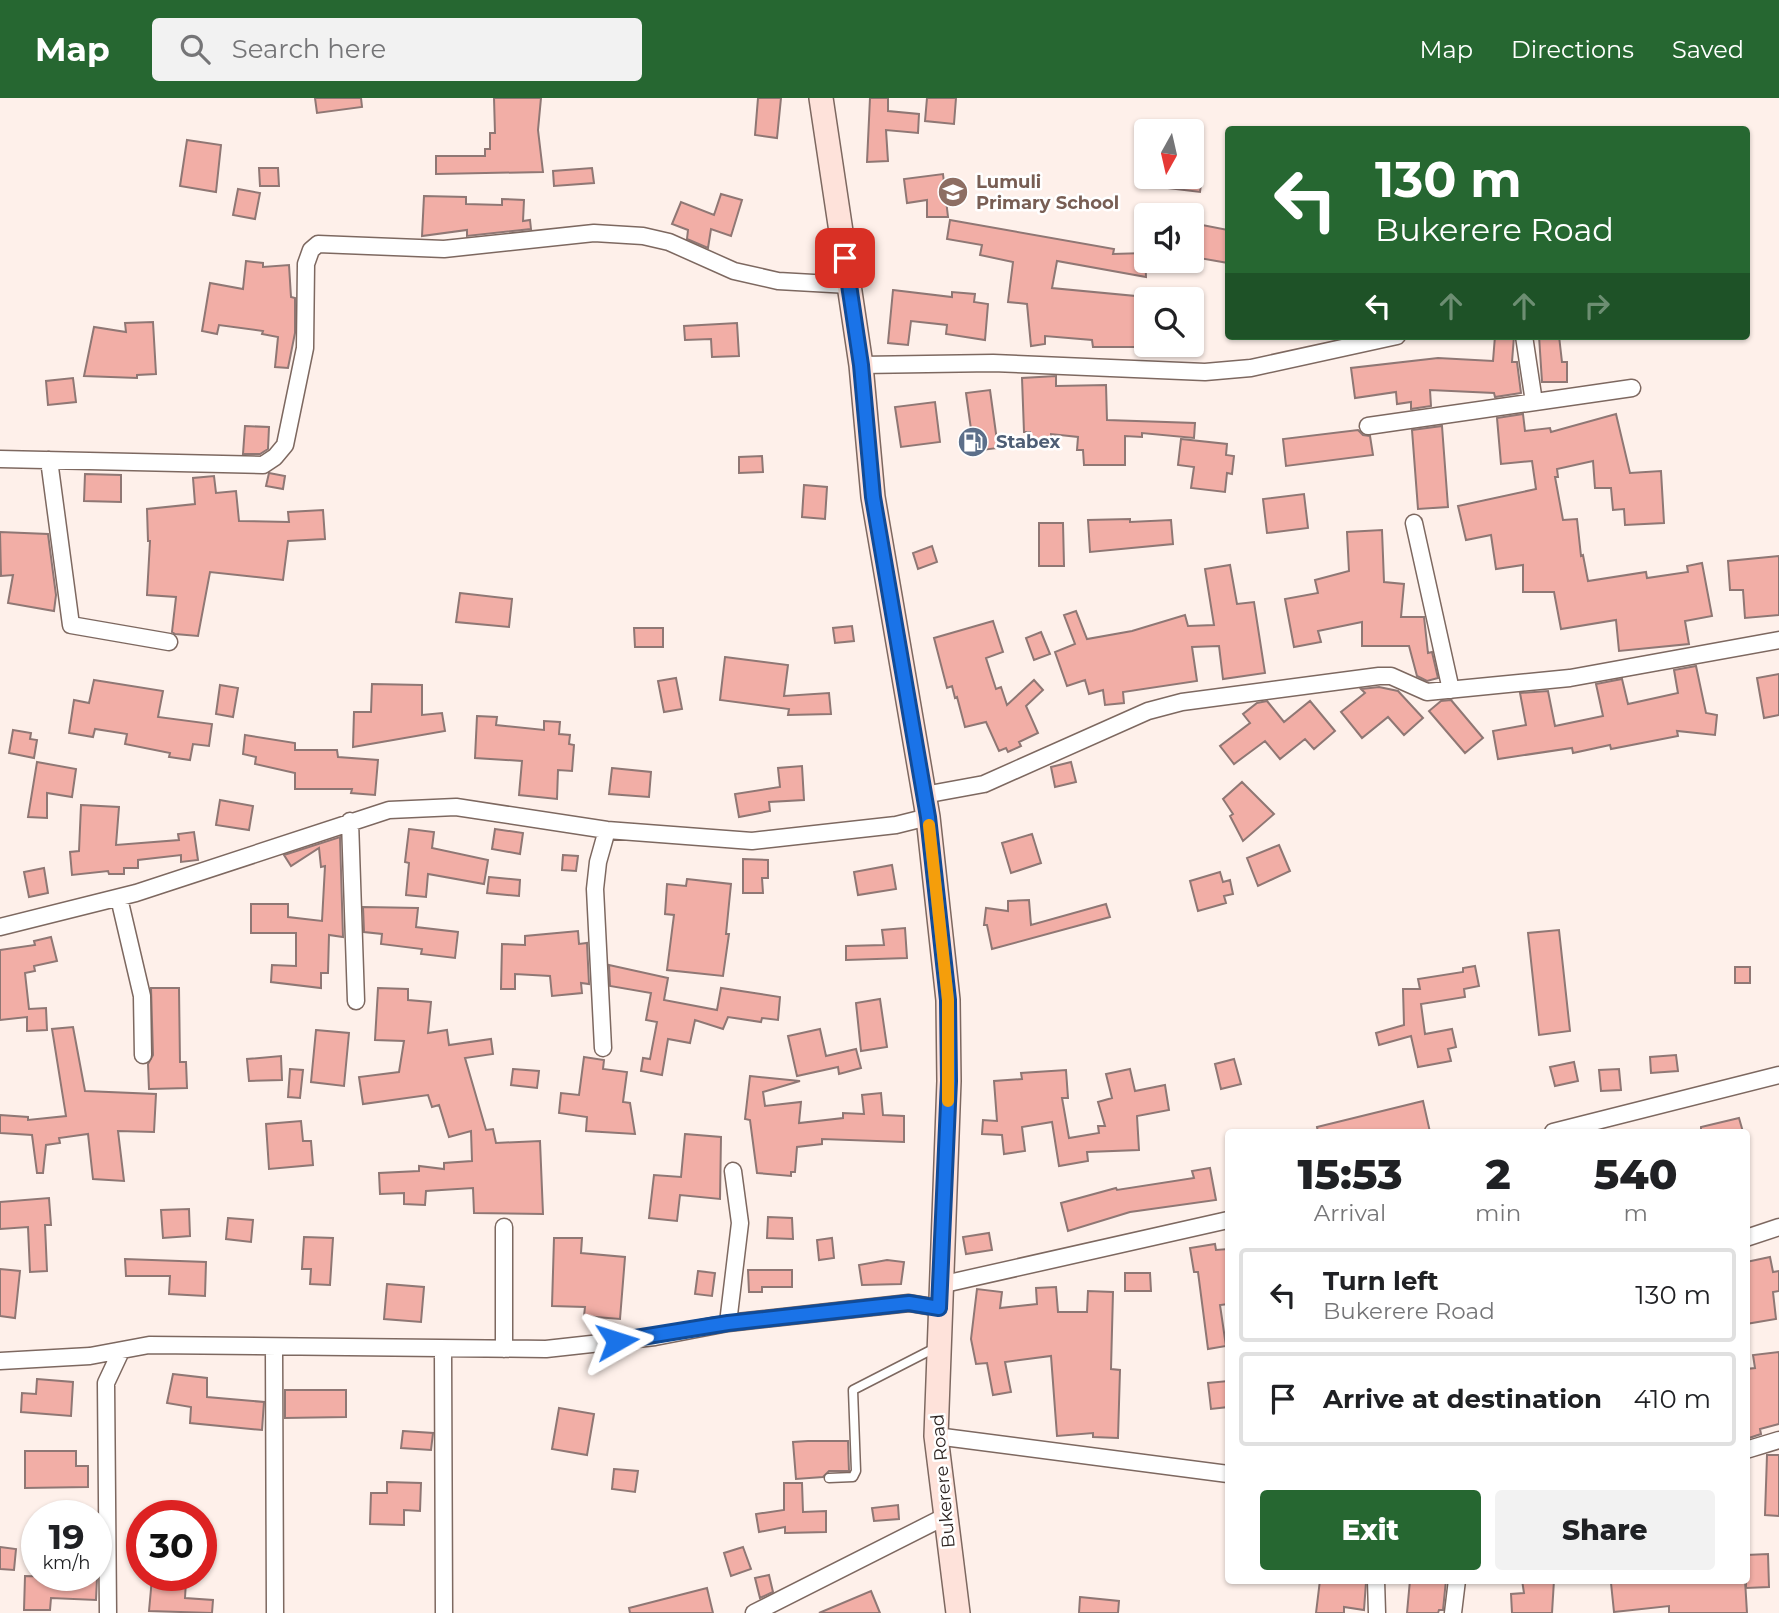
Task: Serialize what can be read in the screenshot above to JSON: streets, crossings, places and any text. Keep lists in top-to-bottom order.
{
  "streets": {
    "main road": ["Bukerere Road"]
  },
  "places": {
    "school or university": ["Lumuli Primary School"],
    "fuel station": ["Stabex"]
  },
  "north": "bottom",
  "page": {
    "header": "Map",
    "search": "Search here",
    "nav": ["Map", "Directions", "Saved"],
    "turn": ["130 m", "Bukerere Road"],
    "eta": [
      "15:53",
      "Arrival",
      "2",
      "min",
      "540",
      "m"
    ],
    "list": [
      {
        "name": "Turn left",
        "note": "Bukerere Road",
        "value": "130 m"
      },
      {
        "name": "Arrive at destination",
        "value": "410 m"
      }
    ],
    "buttons": ["Exit", "Share"],
    "speed": "19 km/h",
    "limit": "30"
  }
}
